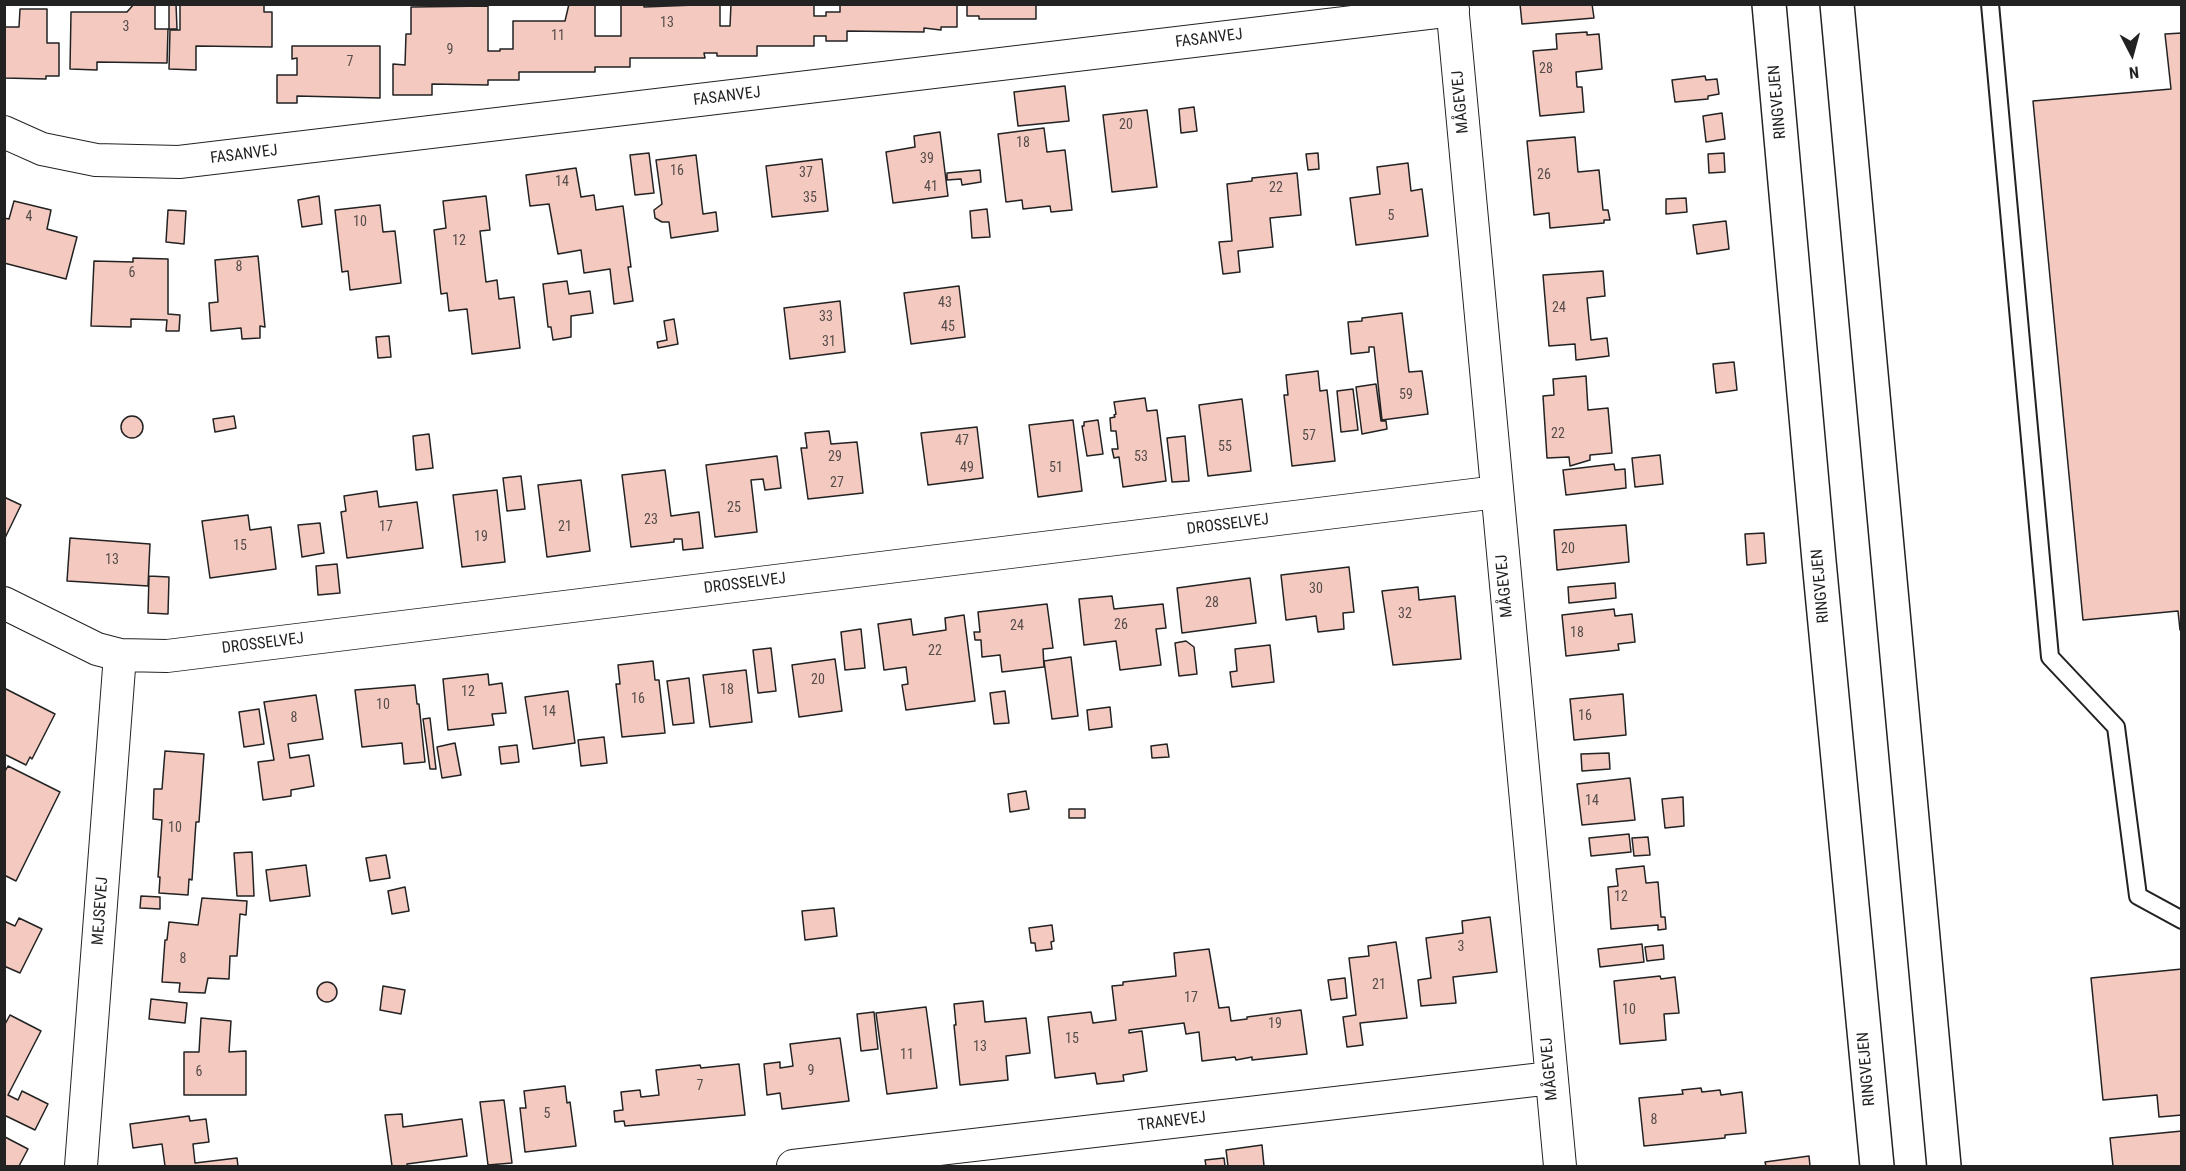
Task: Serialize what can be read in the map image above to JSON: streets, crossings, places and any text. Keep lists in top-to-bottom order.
{
  "streets": {
    "main road": ["RINGVEJEN"],
    "street": [
      "FASANVEJ",
      "MÅGEVEJ",
      "DROSSELVEJ",
      "MEJSEVEJ",
      "TRANEVEJ"
    ]
  },
  "crossings": [
    ["FASANVEJ", "MÅGEVEJ"],
    ["MÅGEVEJ", "DROSSELVEJ"],
    ["MÅGEVEJ", "TRANEVEJ"],
    ["DROSSELVEJ", "MEJSEVEJ"]
  ],
  "house_numbers": [
    "13",
    "3",
    "11",
    "9",
    "7",
    "28",
    "20",
    "18",
    "39",
    "16",
    "37",
    "26",
    "14",
    "41",
    "22",
    "35",
    "5",
    "4",
    "10",
    "12",
    "8",
    "6",
    "43",
    "24",
    "33",
    "45",
    "31",
    "59",
    "22",
    "57",
    "47",
    "55",
    "29",
    "53",
    "49",
    "51",
    "27",
    "25",
    "23",
    "17",
    "21",
    "19",
    "15",
    "20",
    "13",
    "30",
    "28",
    "32",
    "26",
    "24",
    "18",
    "22",
    "20",
    "18",
    "12",
    "16",
    "10",
    "14",
    "16",
    "8",
    "14",
    "10",
    "12",
    "3",
    "8",
    "21",
    "17",
    "10",
    "19",
    "15",
    "13",
    "11",
    "9",
    "6",
    "7",
    "5",
    "8"
  ],
  "north": "bottom"
}
